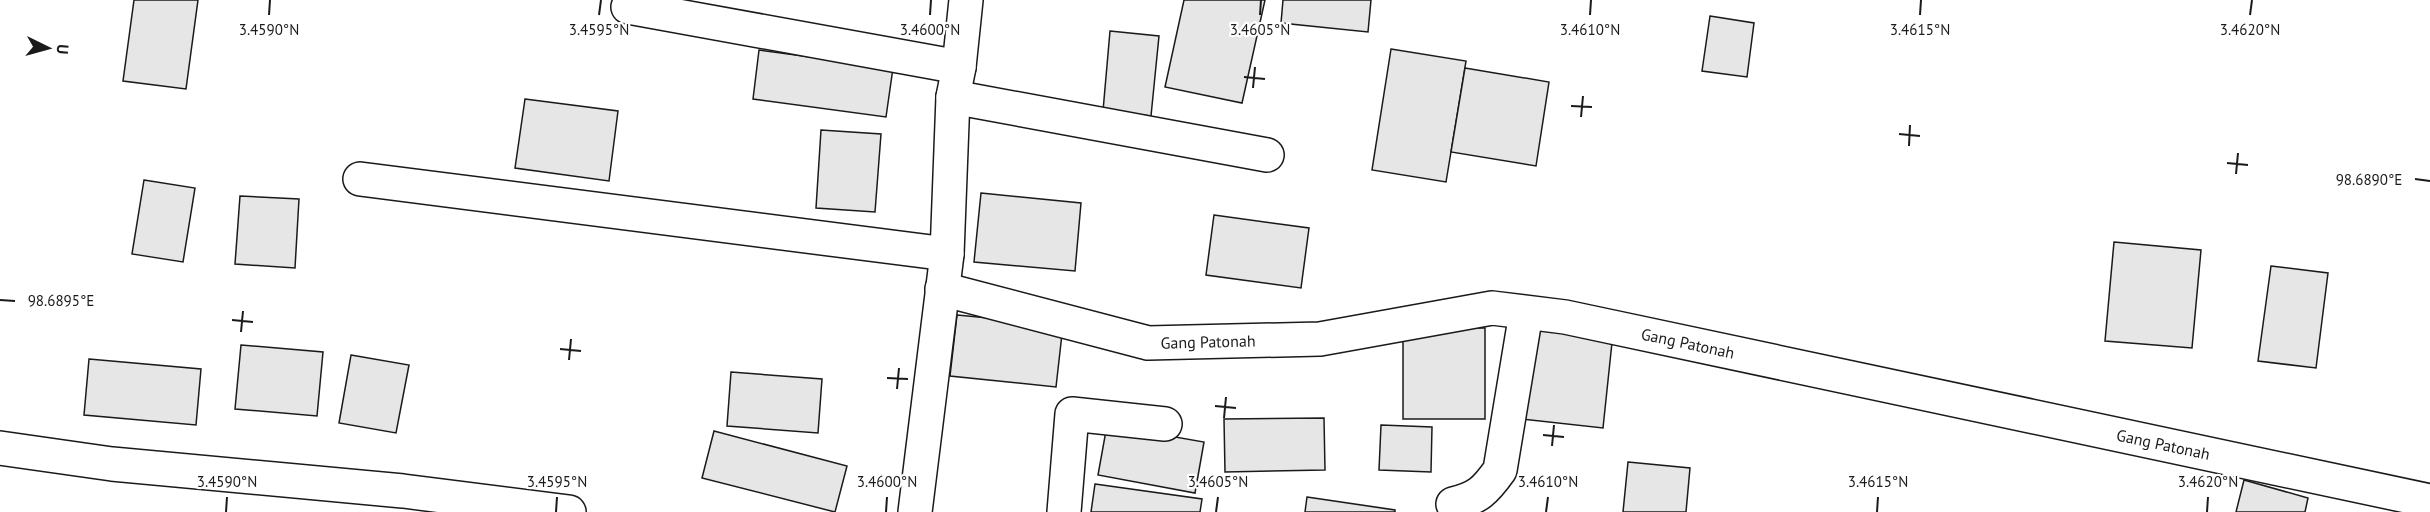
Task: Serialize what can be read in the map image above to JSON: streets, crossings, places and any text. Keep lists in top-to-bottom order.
{
  "streets": {
    "street": ["Gang Patonah"]
  },
  "north": "right",
  "coordinates": [
    "3.4590°N",
    "3.4595°N",
    "3.4600°N",
    "3.4605°N",
    "3.4610°N",
    "3.4615°N",
    "3.4620°N",
    "98.6890°E",
    "98.6895°E"
  ]
}
